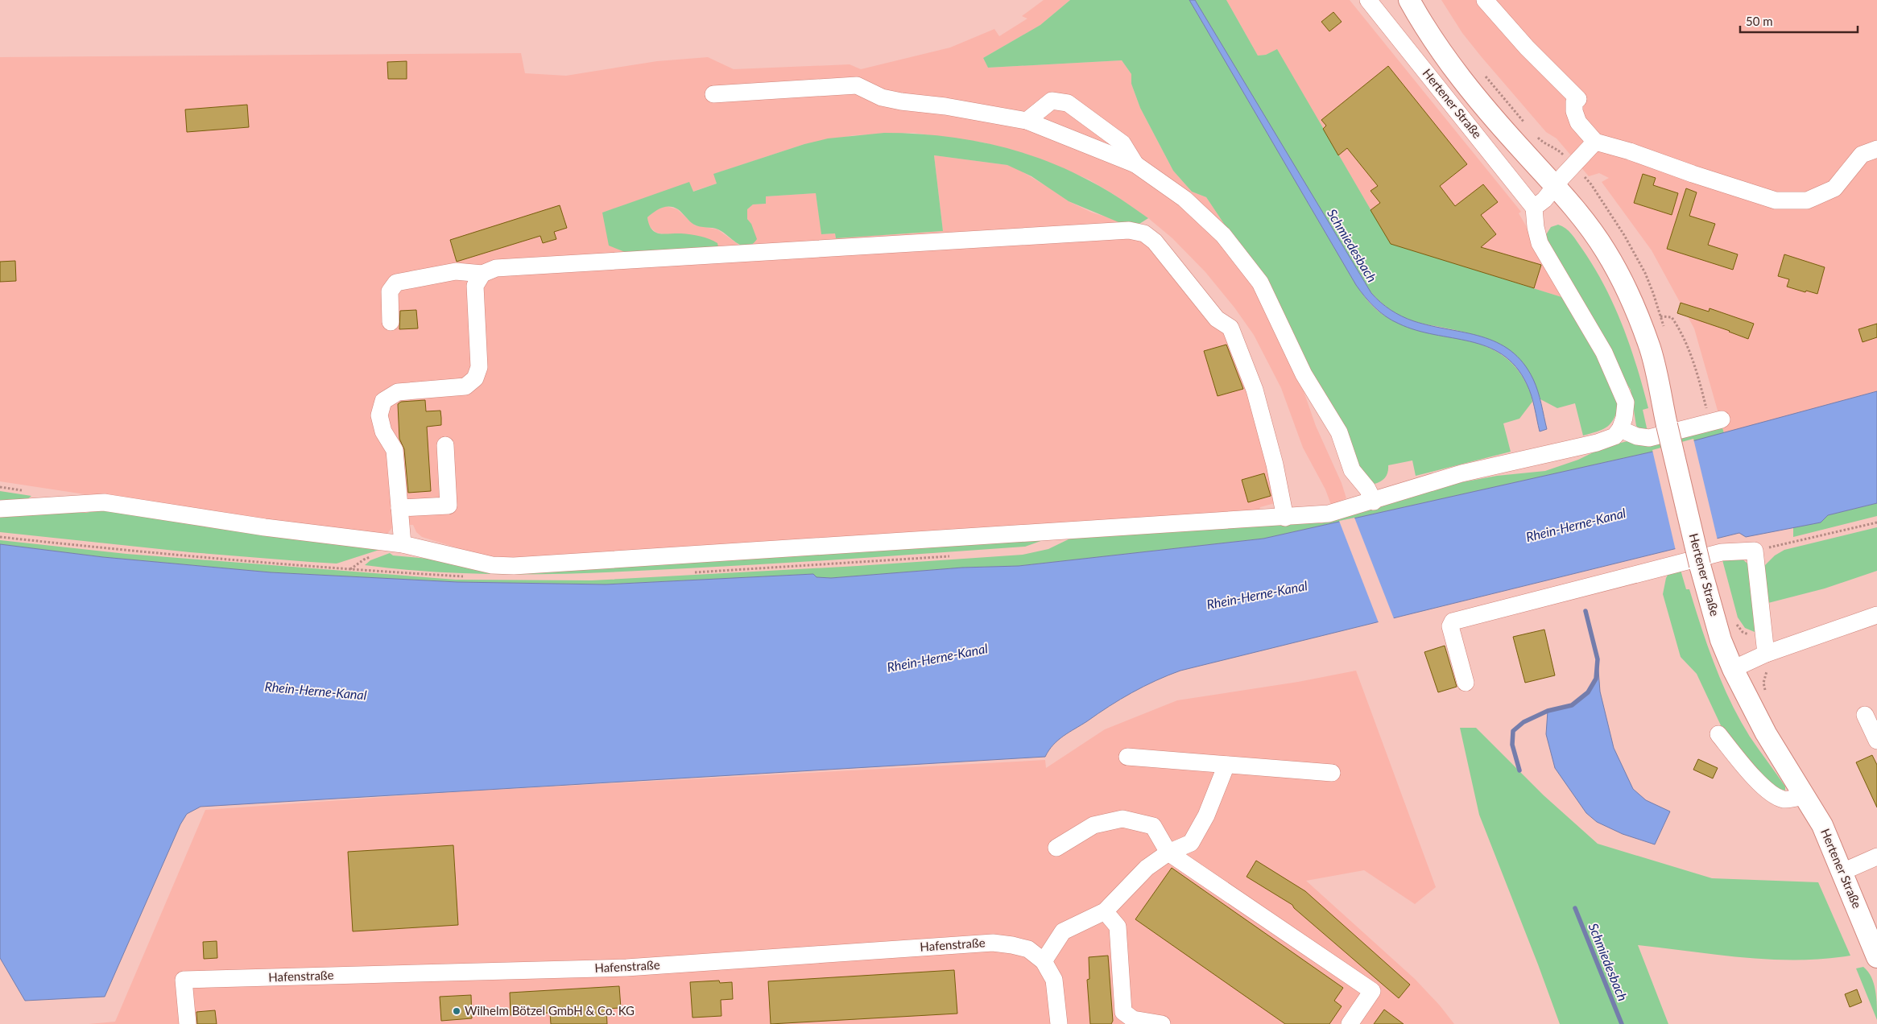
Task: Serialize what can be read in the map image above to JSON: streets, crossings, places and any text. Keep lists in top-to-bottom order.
{
  "streets": {
    "main road": ["Hertener Straße"],
    "street": ["Hafenstraße"]
  },
  "water": ["Schmiedesbach", "Rhein-Herne-Kanal"],
  "places": ["Wilhelm Bötzel GmbH & Co. KG"],
  "scale_bar": "50 m"
}
